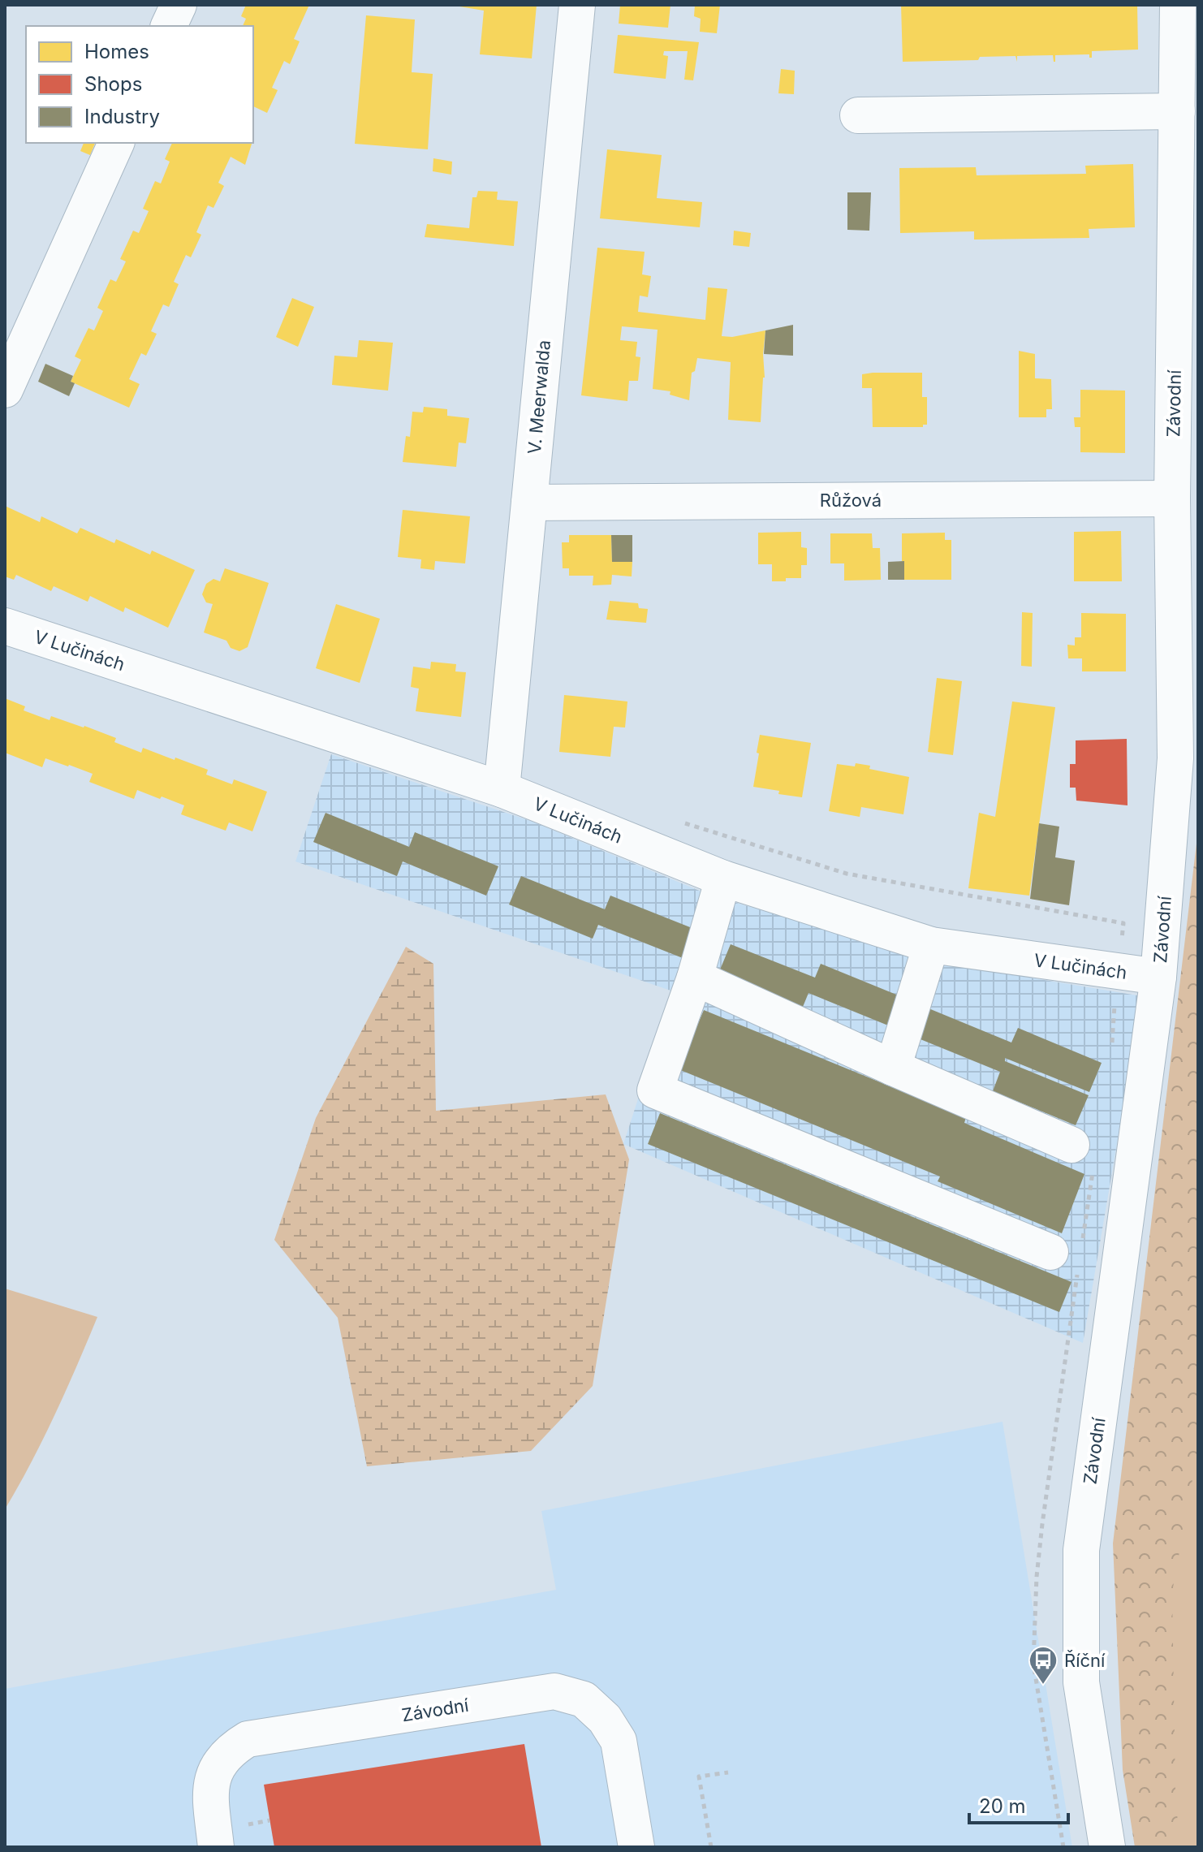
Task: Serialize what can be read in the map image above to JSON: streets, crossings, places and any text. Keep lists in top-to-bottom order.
{
  "streets": {
    "street": [
      "V. Meerwalda",
      "Závodní",
      "Růžová",
      "V Lučinách"
    ]
  },
  "crossings": [
    ["V. Meerwalda", "Růžová"],
    ["V. Meerwalda", "V Lučinách"],
    ["Závodní", "Růžová"],
    ["Závodní", "V Lučinách"]
  ],
  "places": {
    "bus stop": ["Říční"]
  },
  "legend": ["Homes", "Shops", "Industry"],
  "scale_bar": "20 m"
}
